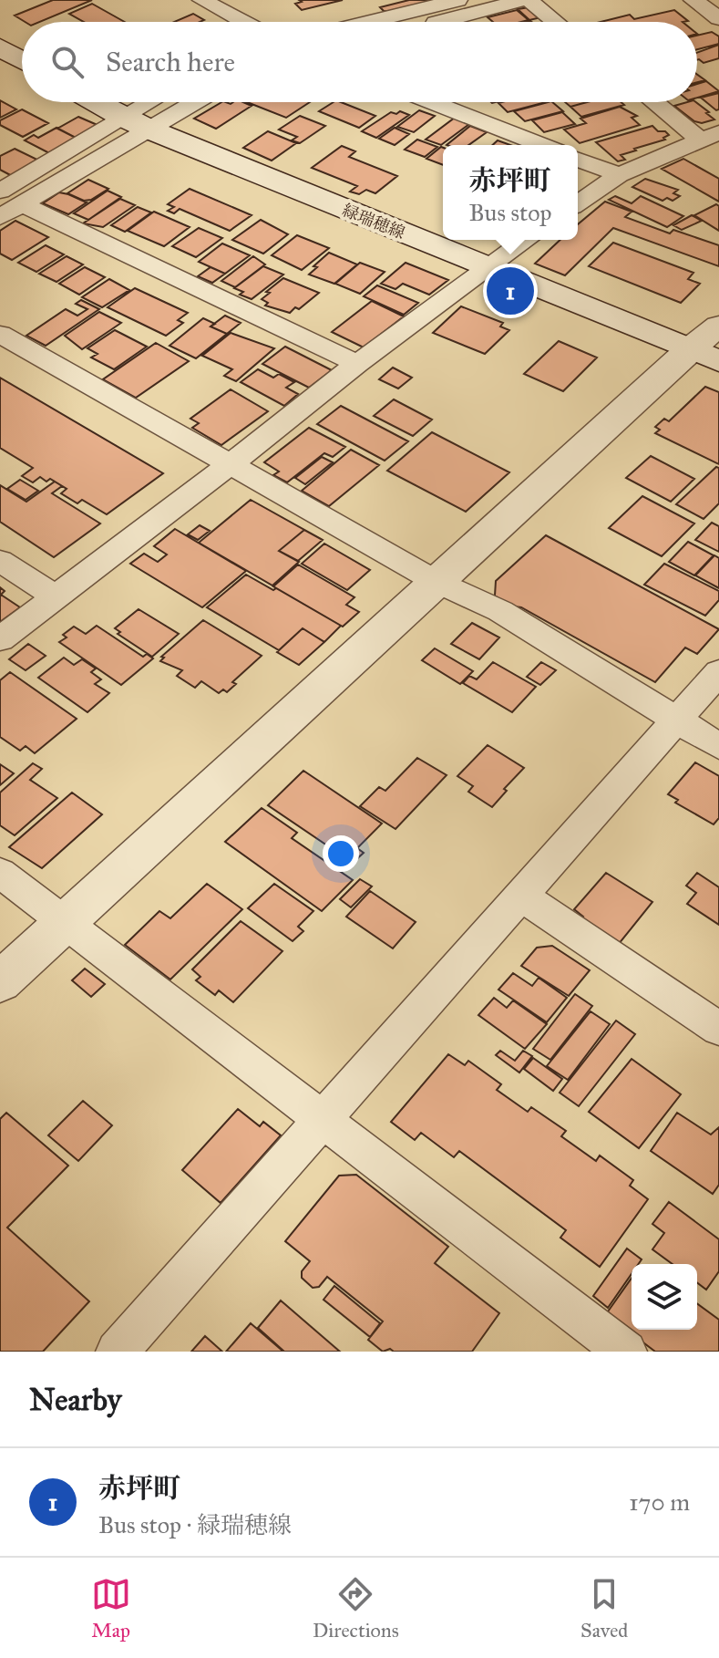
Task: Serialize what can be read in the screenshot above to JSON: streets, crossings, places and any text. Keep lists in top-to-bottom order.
{
  "streets": {
    "main road": ["緑瑞穂線"]
  },
  "page": {
    "search": "Search here",
    "popup": ["赤坪町", "Bus stop"],
    "pins": "1",
    "heading": "Nearby",
    "list": [
      {
        "mark": "1",
        "name": "赤坪町",
        "note": "Bus stop · 緑瑞穂線",
        "value": "170 m"
      }
    ],
    "nav": ["Map", "Directions", "Saved"]
  }
}
